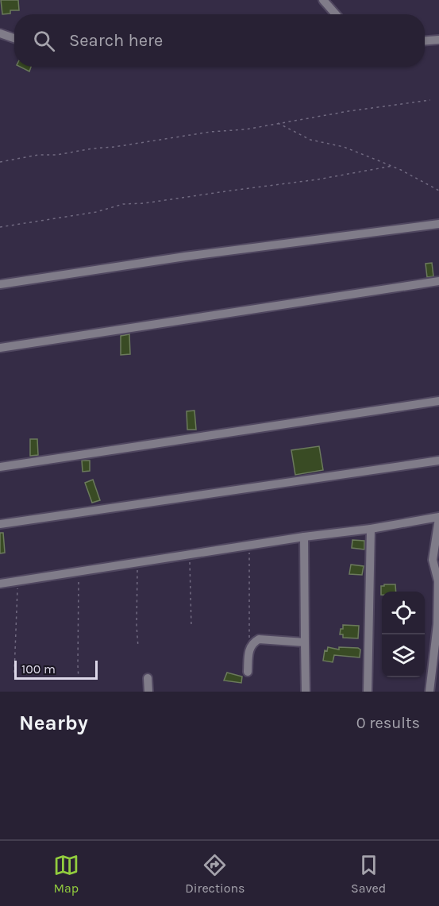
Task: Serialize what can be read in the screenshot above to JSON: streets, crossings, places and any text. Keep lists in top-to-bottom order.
{
  "scale_bar": "100 m",
  "page": {
    "search": "Search here",
    "scale": "100 m",
    "heading": ["Nearby", "0 results"],
    "nav": ["Map", "Directions", "Saved"]
  }
}
